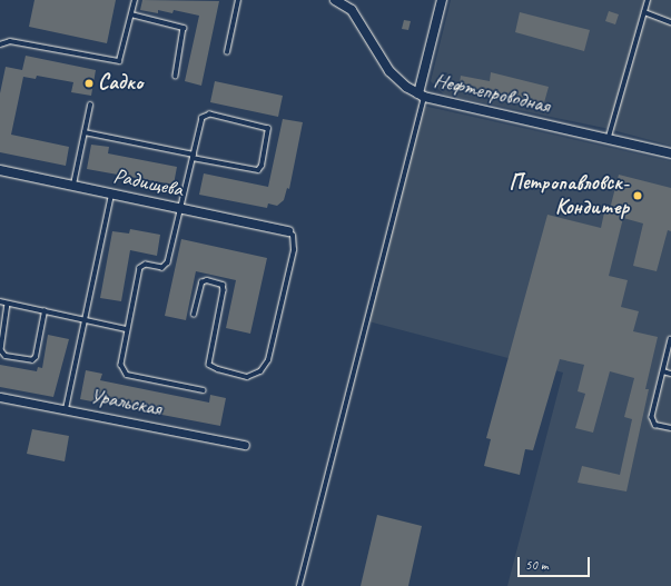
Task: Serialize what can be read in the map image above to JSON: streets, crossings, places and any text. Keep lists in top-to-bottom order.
{
  "streets": {
    "street": ["Нефтепроводная", "Радищева", "Уральская"]
  },
  "places": ["Садко", "Петропавловск- Кондитер"],
  "scale_bar": "50 m"
}
